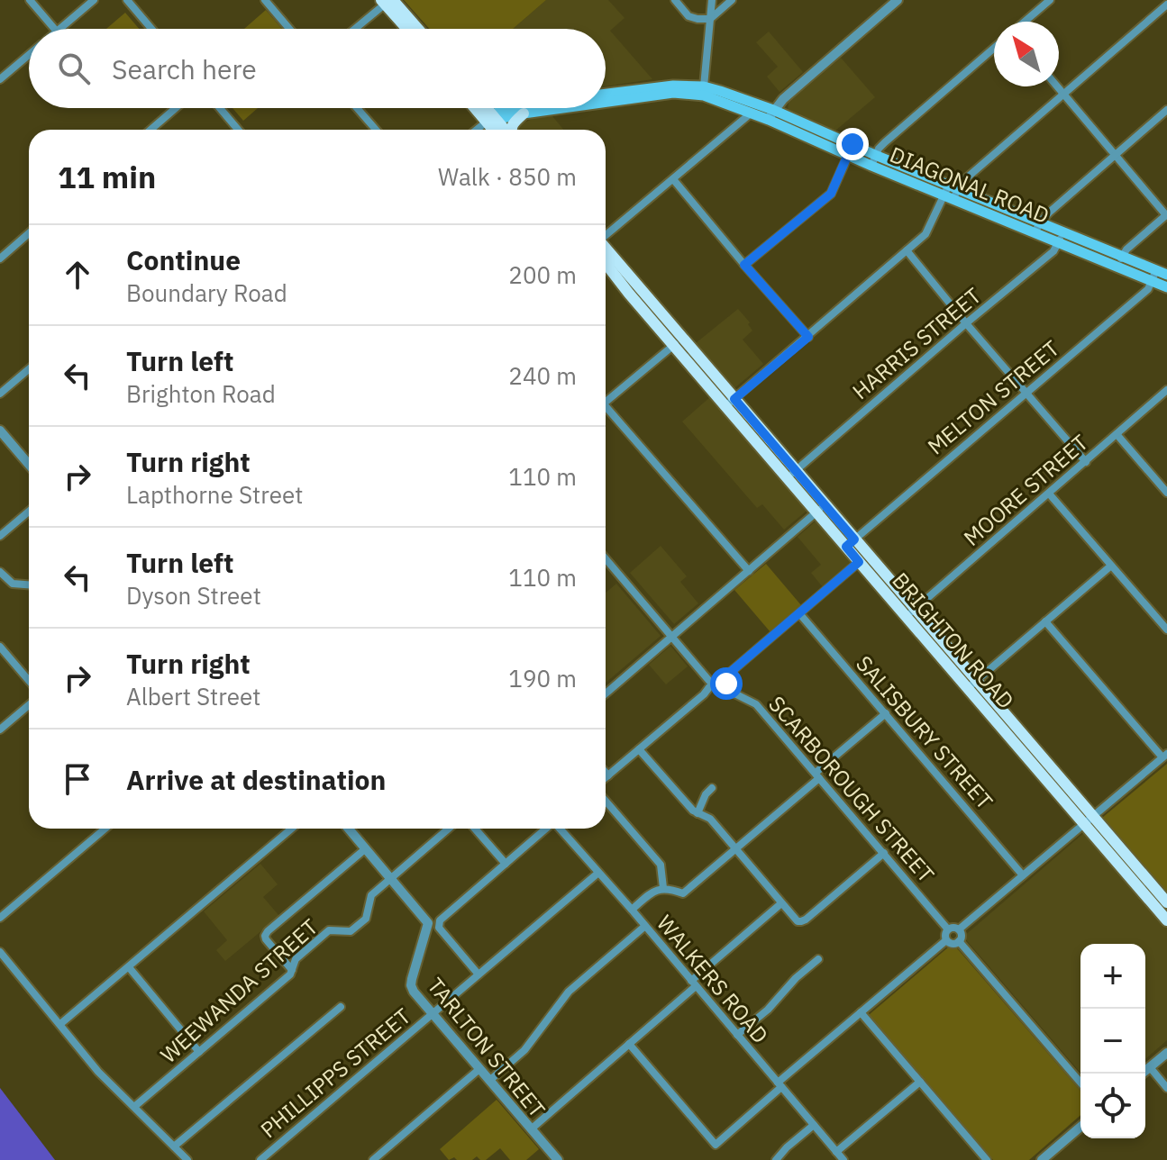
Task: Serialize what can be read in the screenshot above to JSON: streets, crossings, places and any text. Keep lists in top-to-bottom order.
{
  "streets": {
    "main road": ["DIAGONAL ROAD", "BRIGHTON ROAD"],
    "street": [
      "HARRIS STREET",
      "MELTON STREET",
      "MOORE STREET",
      "SALISBURY STREET",
      "SCARBOROUGH STREET",
      "WALKERS ROAD",
      "WEEWANDA STREET",
      "TARLTON STREET",
      "PHILLIPPS STREET"
    ]
  },
  "crossings": [
    ["DIAGONAL ROAD", "HARRIS STREET"],
    ["DIAGONAL ROAD", "MELTON STREET"],
    ["HARRIS STREET", "BRIGHTON ROAD"],
    ["MELTON STREET", "BRIGHTON ROAD"],
    ["MOORE STREET", "BRIGHTON ROAD"],
    ["WALKERS ROAD", "PHILLIPPS STREET"],
    ["WEEWANDA STREET", "TARLTON STREET"],
    ["TARLTON STREET", "PHILLIPPS STREET"]
  ],
  "north": "top left",
  "page": {
    "search": "Search here",
    "heading": ["11 min", "Walk · 850 m"],
    "list": [
      ["Continue", "Boundary Road", "200 m"],
      ["Turn left", "Brighton Road", "240 m"],
      ["Turn right", "Lapthorne Street", "110 m"],
      ["Turn left", "Dyson Street", "110 m"],
      ["Turn right", "Albert Street", "190 m"],
      "Arrive at destination"
    ],
    "map_buttons": ["+", "−"]
  }
}
